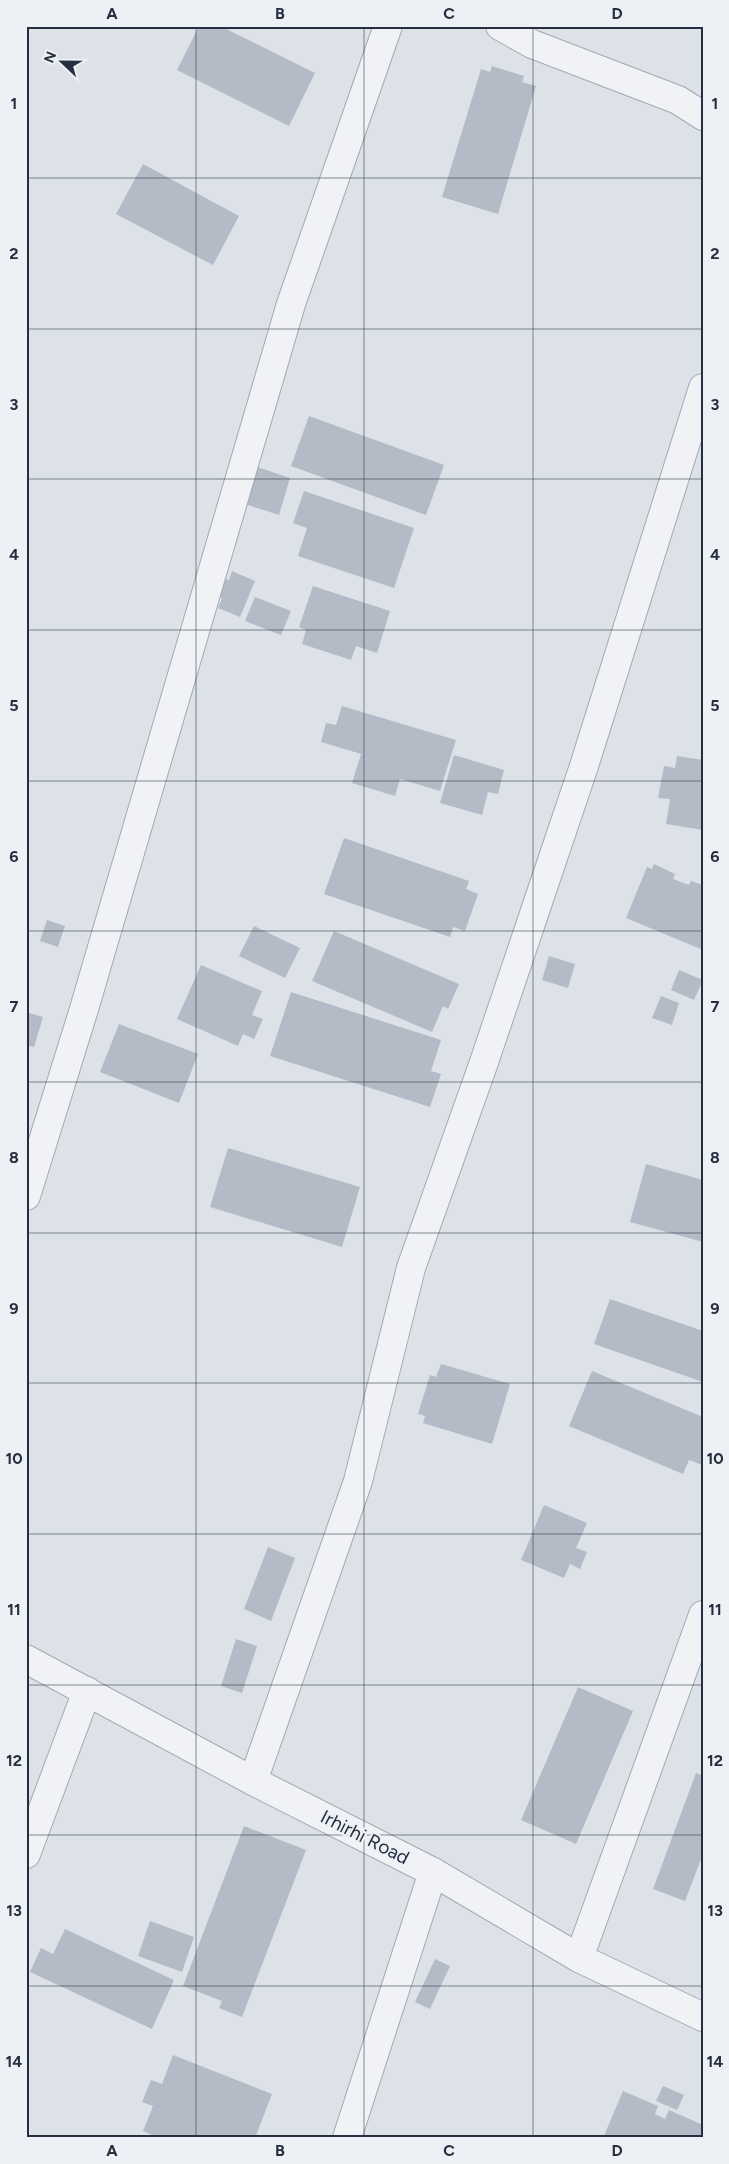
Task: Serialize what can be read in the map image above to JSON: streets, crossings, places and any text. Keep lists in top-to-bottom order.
{
  "streets": {
    "street": ["Irhirhi Road"]
  },
  "north": "left",
  "grid": {
    "columns": [
      "A",
      "B",
      "C",
      "D"
    ],
    "rows": [
      "1",
      "2",
      "3",
      "4",
      "5",
      "6",
      "7",
      "8",
      "9",
      "10",
      "11",
      "12",
      "13",
      "14"
    ]
  }
}
